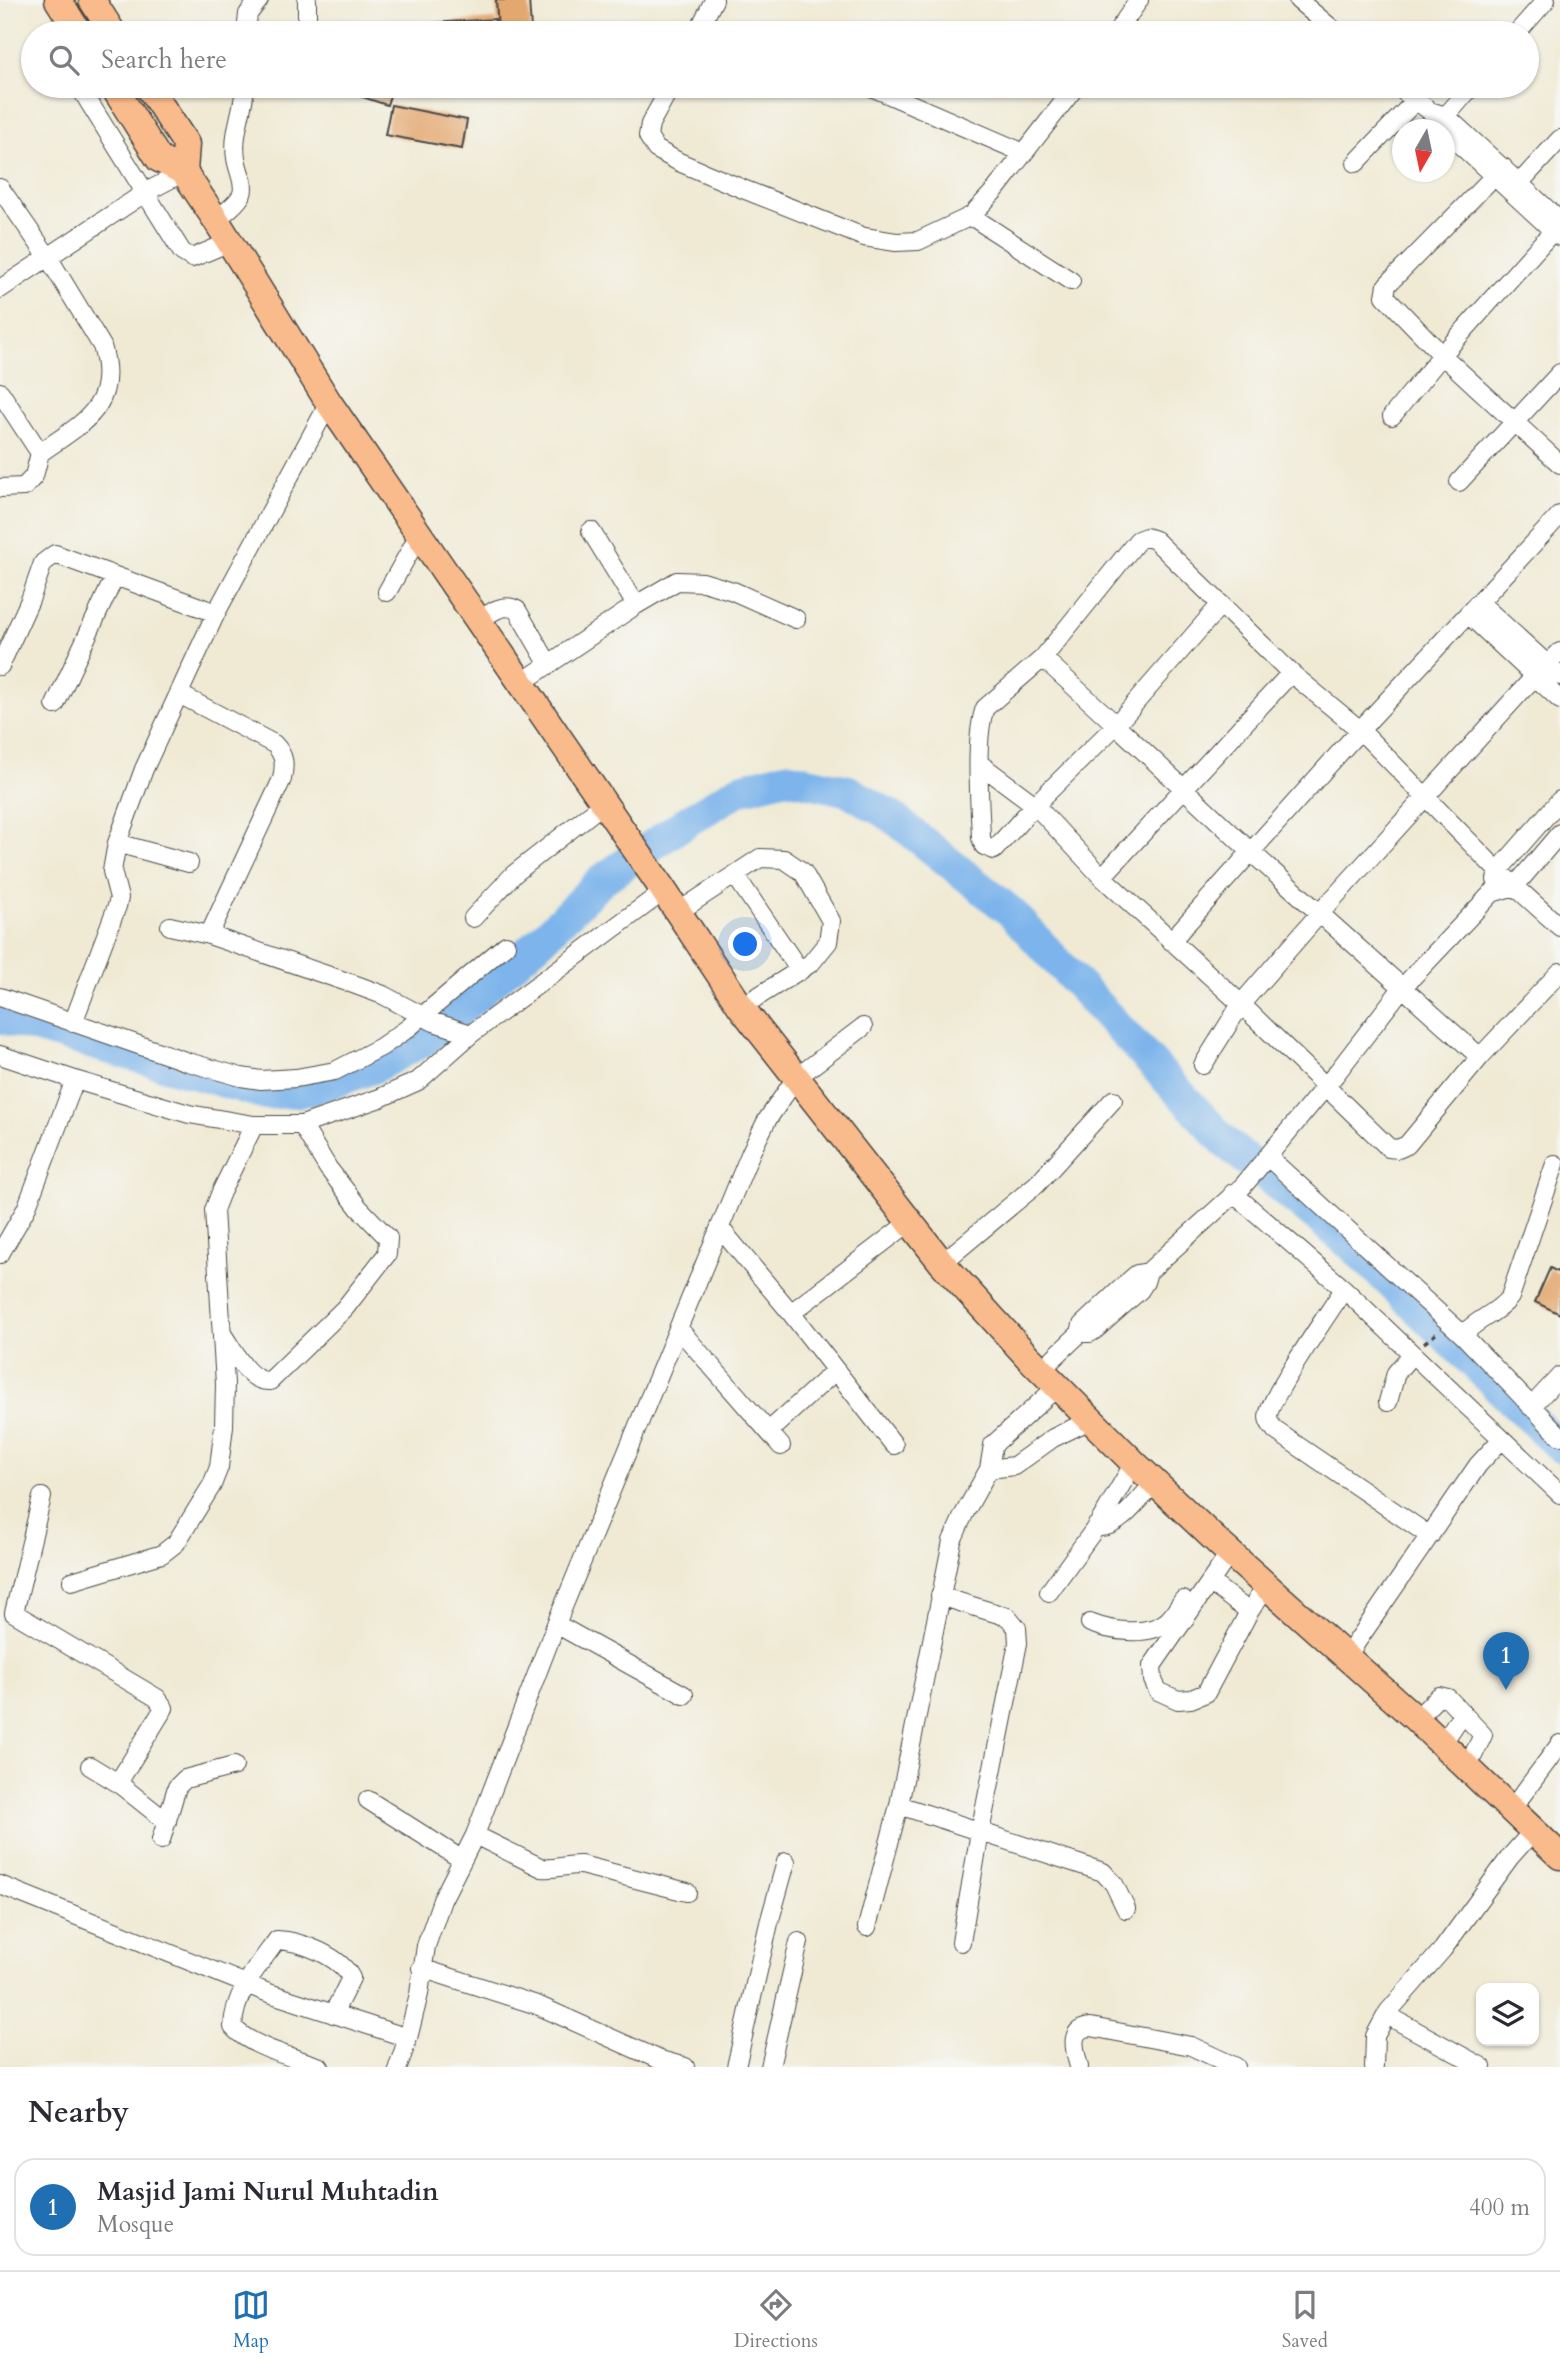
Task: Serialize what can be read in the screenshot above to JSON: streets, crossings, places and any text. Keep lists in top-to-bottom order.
{
  "north": "bottom",
  "page": {
    "search": "Search here",
    "pins": "1",
    "heading": "Nearby",
    "list": [
      {
        "mark": "1",
        "name": "Masjid Jami Nurul Muhtadin",
        "note": "Mosque",
        "value": "400 m"
      }
    ],
    "nav": ["Map", "Directions", "Saved"]
  }
}
